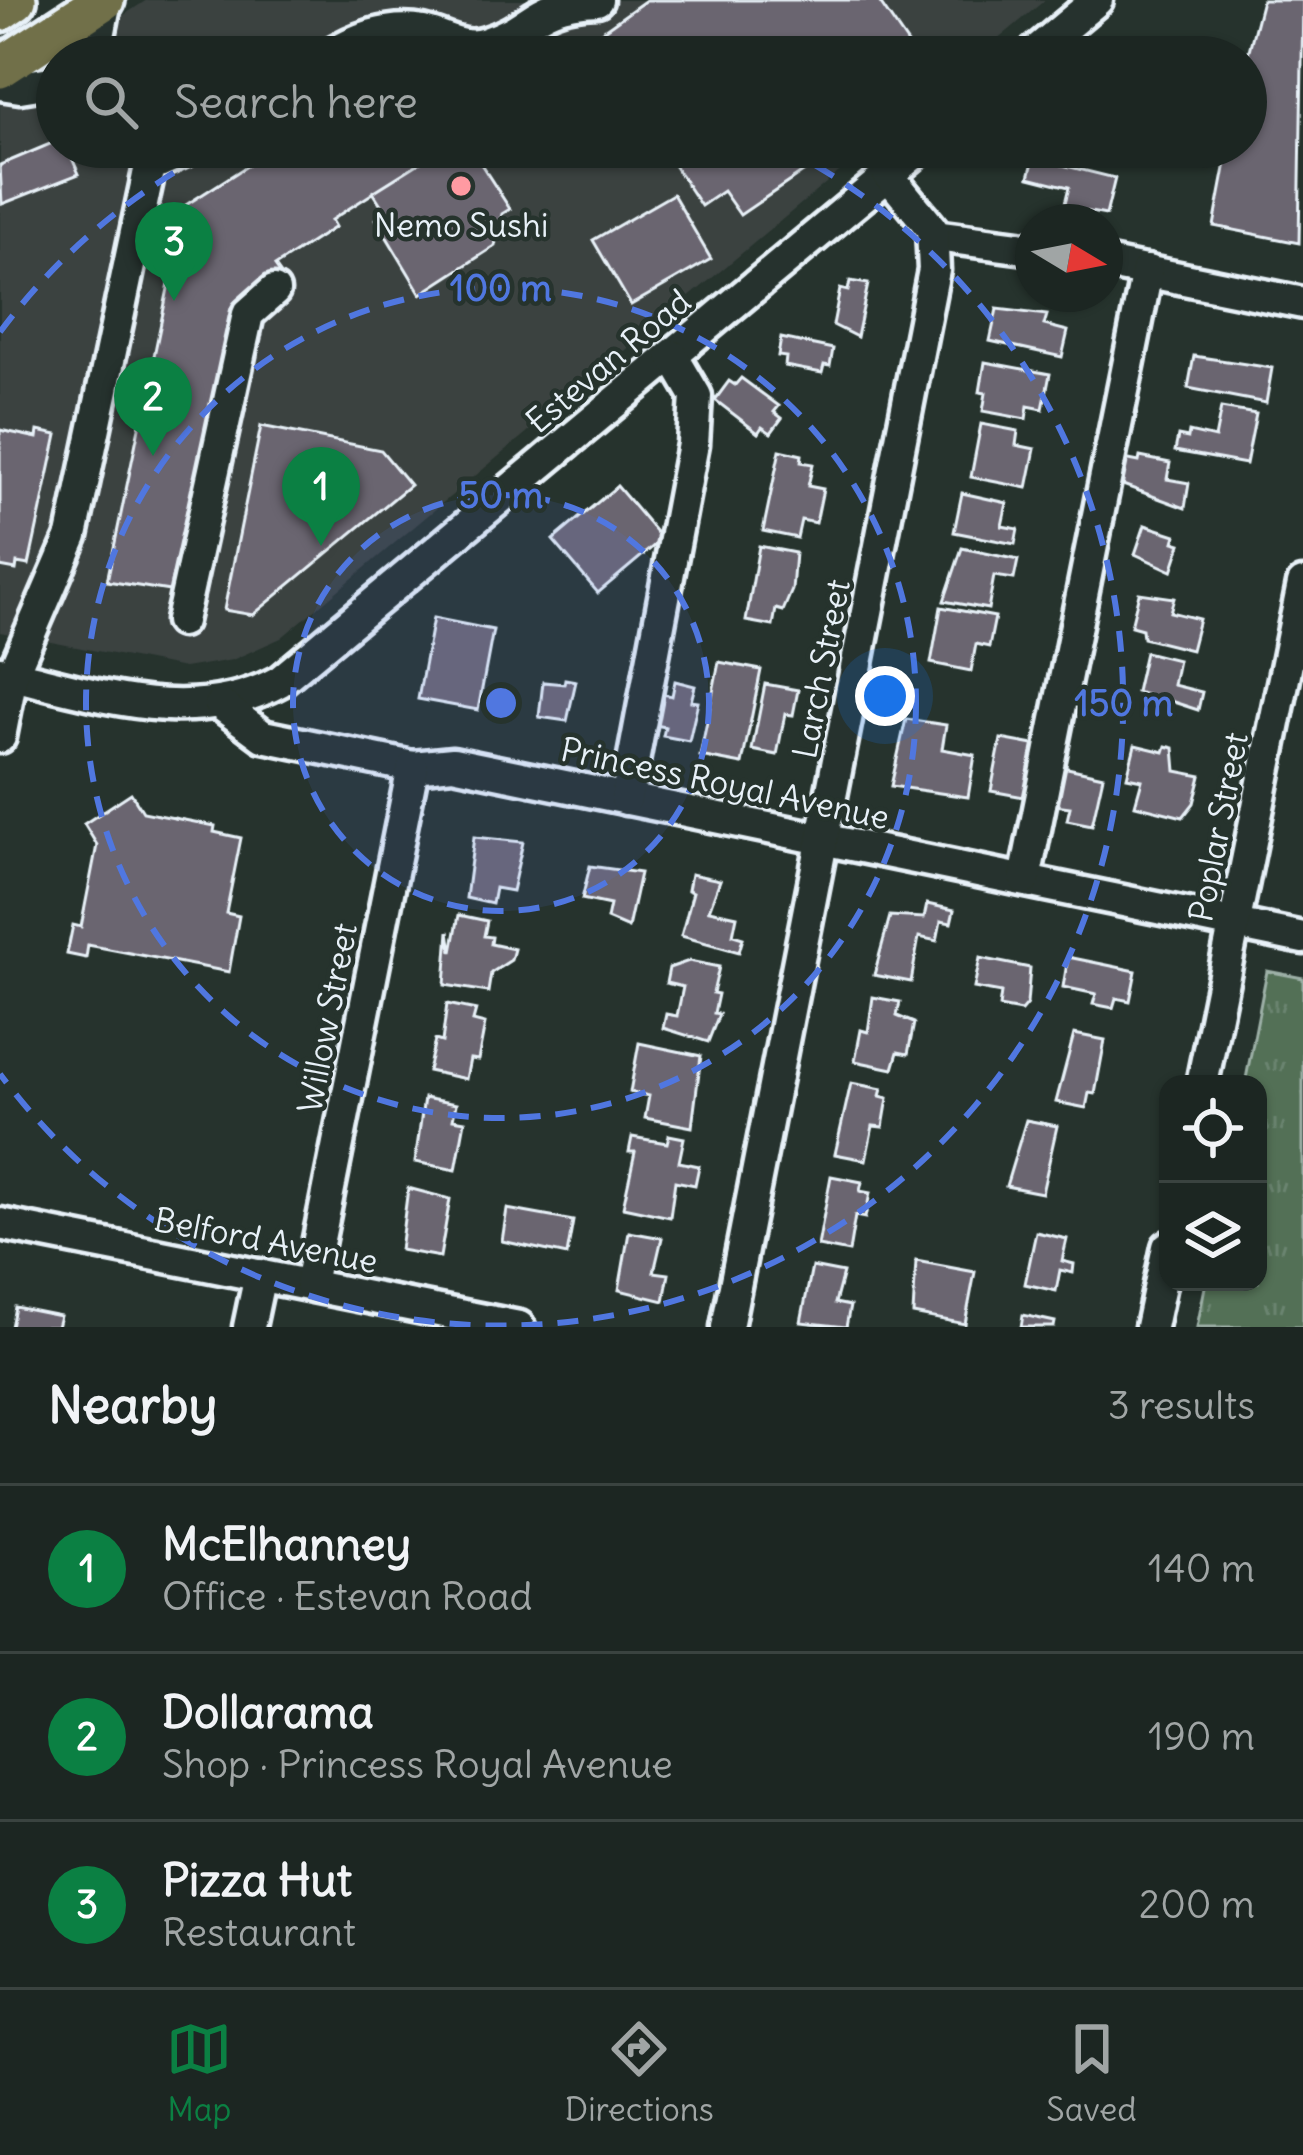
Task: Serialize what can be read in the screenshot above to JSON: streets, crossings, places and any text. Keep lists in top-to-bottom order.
{
  "streets": {
    "street": [
      "Estevan Road",
      "Larch Street",
      "Princess Royal Avenue",
      "Poplar Street",
      "Willow Street",
      "Belford Avenue"
    ]
  },
  "crossings": [
    ["Estevan Road", "Princess Royal Avenue"],
    ["Larch Street", "Princess Royal Avenue"],
    ["Princess Royal Avenue", "Poplar Street"],
    ["Princess Royal Avenue", "Willow Street"],
    ["Willow Street", "Belford Avenue"]
  ],
  "places": ["Nemo Sushi"],
  "north": "right",
  "page": {
    "search": "Search here",
    "pins": ["3", "2", "1"],
    "heading": ["Nearby", "3 results"],
    "list": [
      {
        "mark": "1",
        "name": "McElhanney",
        "note": "Office · Estevan Road",
        "value": "140 m"
      },
      {
        "mark": "2",
        "name": "Dollarama",
        "note": "Shop · Princess Royal Avenue",
        "value": "190 m"
      },
      {
        "mark": "3",
        "name": "Pizza Hut",
        "note": "Restaurant",
        "value": "200 m"
      }
    ],
    "nav": ["Map", "Directions", "Saved"]
  },
  "rings": ["100 m", "50 m", "150 m"]
}
